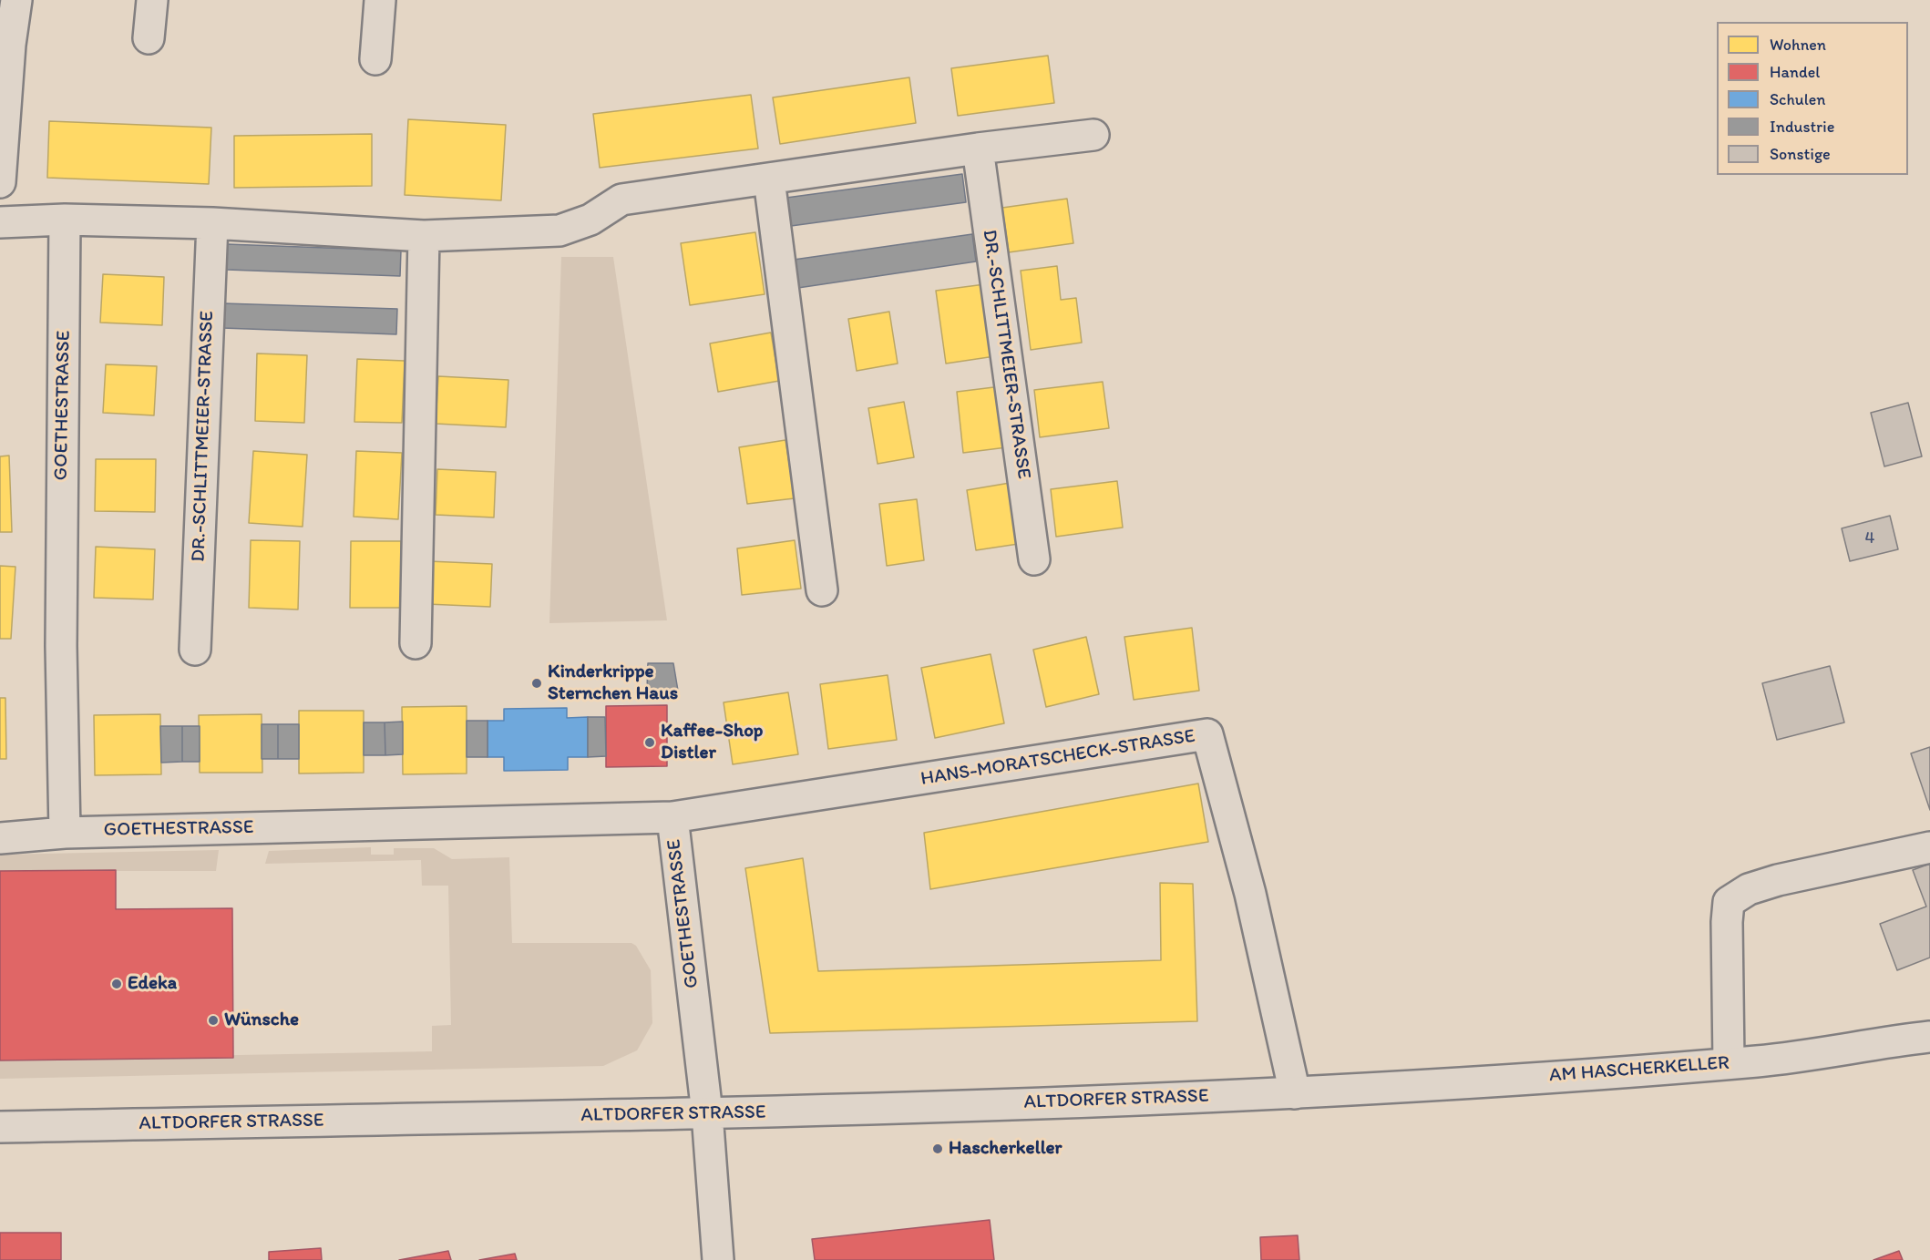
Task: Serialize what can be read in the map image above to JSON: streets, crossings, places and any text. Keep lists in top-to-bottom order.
{
  "streets": {
    "street": [
      "DR.-SCHLITTMEIER-STRASSE",
      "GOETHESTRASSE",
      "HANS-MORATSCHECK-STRASSE",
      "AM HASCHERKELLER",
      "ALTDORFER STRASSE"
    ]
  },
  "crossings": [
    ["GOETHESTRASSE", "HANS-MORATSCHECK-STRASSE"],
    ["GOETHESTRASSE", "ALTDORFER STRASSE"],
    ["HANS-MORATSCHECK-STRASSE", "ALTDORFER STRASSE"],
    ["AM HASCHERKELLER", "ALTDORFER STRASSE"]
  ],
  "places": [
    "Kinderkrippe Sternchen Haus",
    "Kaffee-Shop Distler",
    "Edeka",
    "Wünsche",
    "Hascherkeller"
  ],
  "house_numbers": ["4"],
  "legend": [
    "Wohnen",
    "Handel",
    "Schulen",
    "Industrie",
    "Sonstige"
  ]
}
